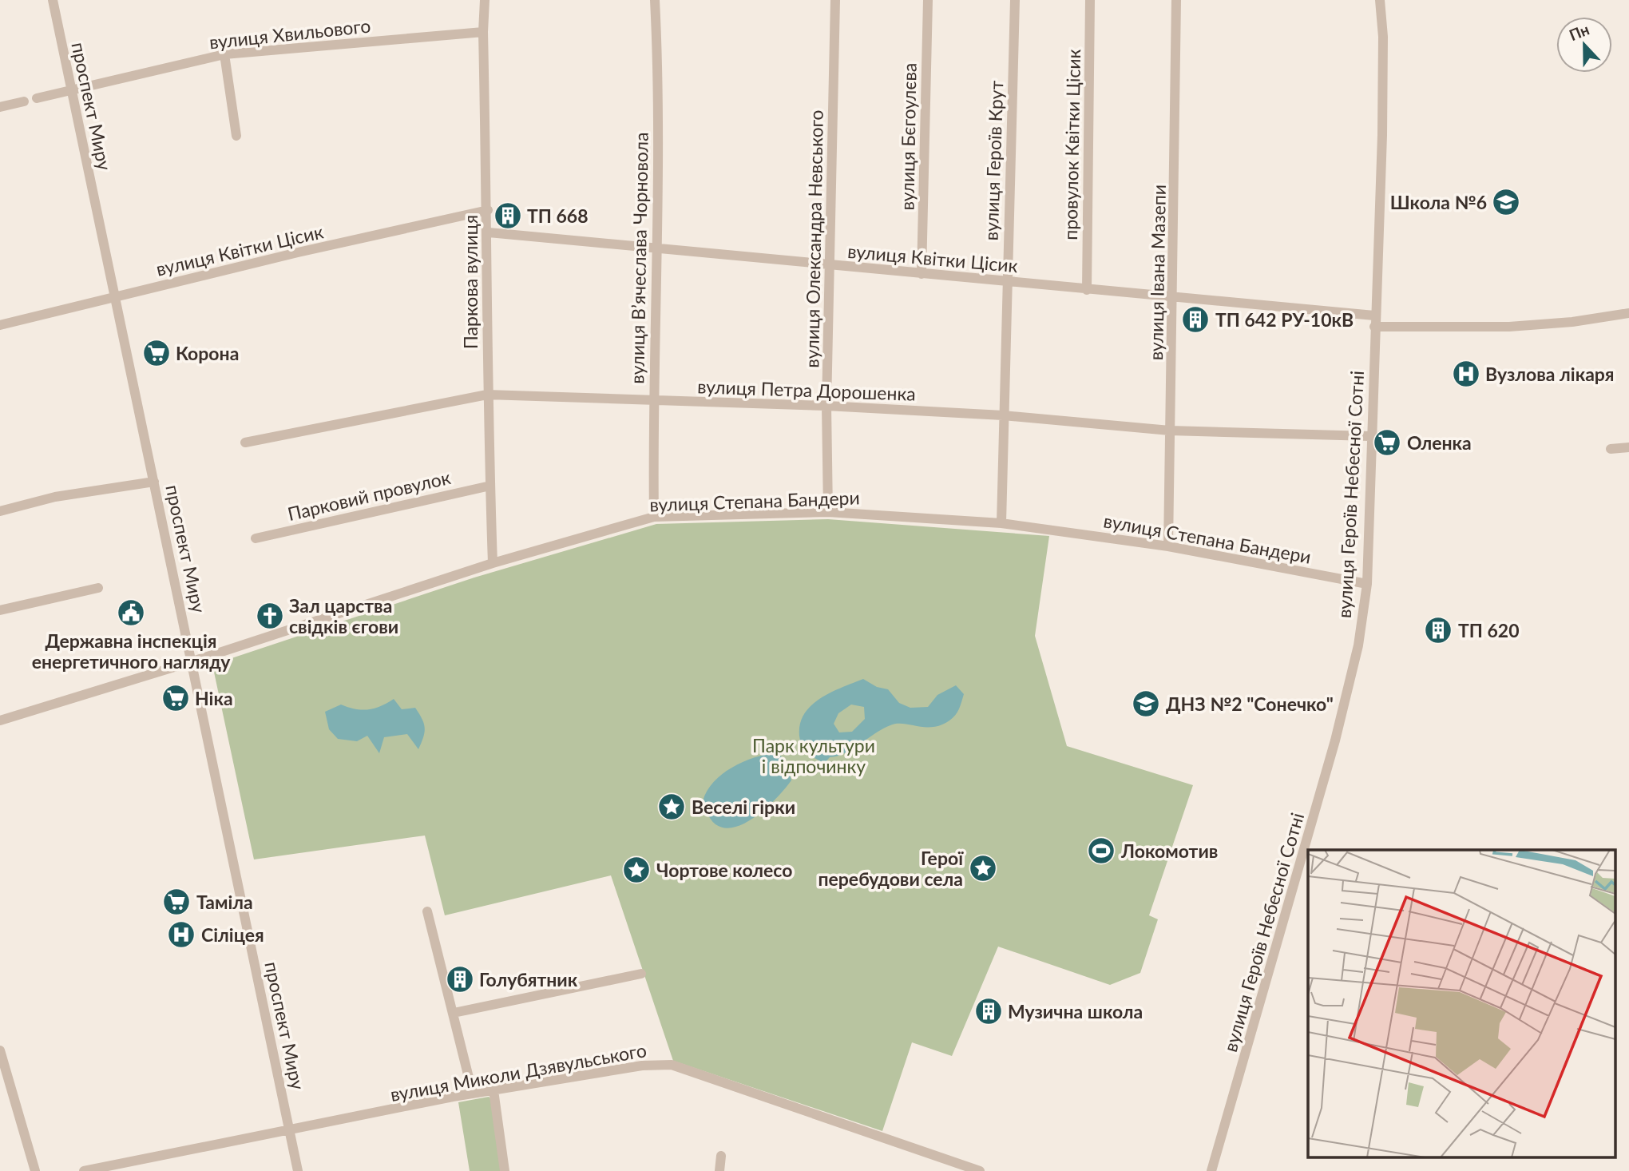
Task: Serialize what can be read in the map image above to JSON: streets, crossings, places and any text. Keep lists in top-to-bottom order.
{
  "streets": {
    "street": [
      "вулиця Хвильового",
      "проспект Миру",
      "вулиця Бєгоулєва",
      "провулок Квітки Цісик",
      "вулиця Героїв Крут",
      "вулиця Олександра Невського",
      "вулиця Квітки Цісик",
      "вулиця Вʼячеслава Чорновола",
      "вулиця Івана Мазепи",
      "Паркова вулиця",
      "вулиця Петра Дорошенка",
      "вулиця Героїв Небесної Сотні",
      "Парковий провулок",
      "вулиця Степана Бандери",
      "вулиця Миколи Дзявульського"
    ]
  },
  "crossings": [
    ["вулиця Хвильового", "проспект Миру"],
    ["вулиця Хвильового", "Паркова вулиця"],
    ["проспект Миру", "вулиця Квітки Цісик"],
    ["проспект Миру", "вулиця Степана Бандери"],
    ["проспект Миру", "вулиця Миколи Дзявульського"],
    ["вулиця Бєгоулєва", "вулиця Квітки Цісик"],
    ["провулок Квітки Цісик", "вулиця Квітки Цісик"],
    ["вулиця Героїв Крут", "вулиця Квітки Цісик"],
    ["вулиця Героїв Крут", "вулиця Петра Дорошенка"],
    ["вулиця Героїв Крут", "вулиця Степана Бандери"],
    ["вулиця Олександра Невського", "вулиця Квітки Цісик"],
    ["вулиця Олександра Невського", "вулиця Петра Дорошенка"],
    ["вулиця Олександра Невського", "вулиця Степана Бандери"],
    ["вулиця Квітки Цісик", "вулиця Вʼячеслава Чорновола"],
    ["вулиця Квітки Цісик", "вулиця Івана Мазепи"],
    ["вулиця Квітки Цісик", "Паркова вулиця"],
    ["вулиця Квітки Цісик", "вулиця Героїв Небесної Сотні"],
    ["вулиця Вʼячеслава Чорновола", "вулиця Петра Дорошенка"],
    ["вулиця Вʼячеслава Чорновола", "вулиця Степана Бандери"],
    ["вулиця Івана Мазепи", "вулиця Петра Дорошенка"],
    ["вулиця Івана Мазепи", "вулиця Степана Бандери"],
    ["Паркова вулиця", "вулиця Петра Дорошенка"],
    ["Паркова вулиця", "Парковий провулок"],
    ["Паркова вулиця", "вулиця Степана Бандери"],
    ["вулиця Петра Дорошенка", "вулиця Героїв Небесної Сотні"],
    ["вулиця Героїв Небесної Сотні", "вулиця Степана Бандери"]
  ],
  "parks": ["Парк культури і відпочинку"],
  "places": {
    "school or university": ["Школа №6", "ДНЗ №2 \"Сонечко\""],
    "building": [
      "ТП 668",
      "ТП 642 РУ-10кВ",
      "ТП 620",
      "Голубятник",
      "Музична школа"
    ],
    "supermarket": [
      "Корона",
      "Оленка",
      "Ніка",
      "Таміла"
    ],
    "hospital": ["Вузлова лікаря", "Сіліцея"],
    "public building": ["Державна інспекція енергетичного нагляду"],
    "church": ["Зал царства свідків єгови"],
    "place": ["Веселі гірки", "Герої перебудови села", "Чортове колесо"],
    "sports": ["Локомотив"]
  },
  "north": "top"
}
